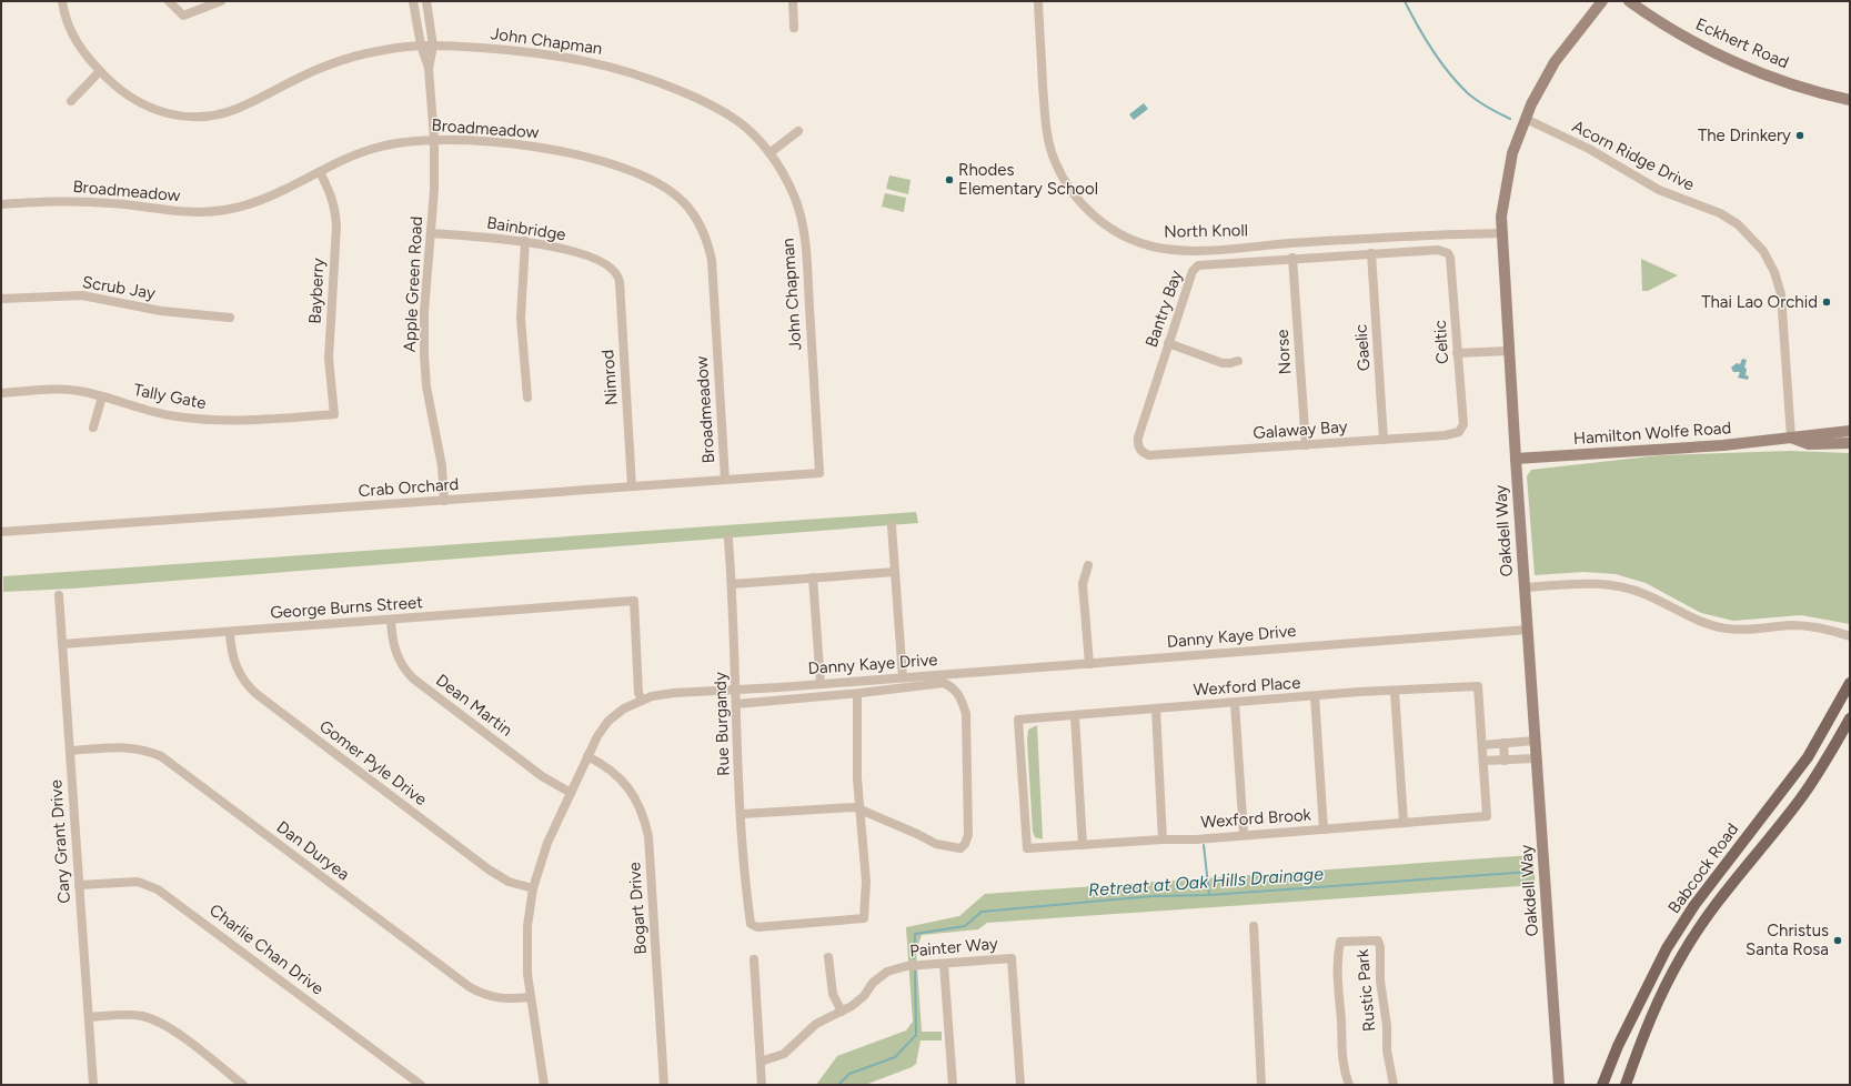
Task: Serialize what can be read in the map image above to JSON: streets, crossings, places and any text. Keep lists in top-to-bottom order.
{
  "streets": {
    "main road": ["Babcock Road"],
    "street": [
      "John Chapman",
      "Eckhert Road",
      "Broadmeadow",
      "Acorn Ridge Drive",
      "Bainbridge",
      "North Knoll",
      "Apple Green Road",
      "Scrub Jay",
      "Bayberry",
      "Bantry Bay",
      "Celtic",
      "Gaelic",
      "Norse",
      "Nimrod",
      "Tally Gate",
      "Galaway Bay",
      "Hamilton Wolfe Road",
      "Crab Orchard",
      "Oakdell Way",
      "George Burns Street",
      "Danny Kaye Drive",
      "Wexford Place",
      "Dean Martin",
      "Rue Burgandy",
      "Gomer Pyle Drive",
      "Wexford Brook",
      "Cary Grant Drive",
      "Dan Duryea",
      "Bogart Drive",
      "Painter Way",
      "Charlie Chan Drive",
      "Rustic Park"
    ]
  },
  "crossings": [
    ["John Chapman", "Crab Orchard"],
    ["Broadmeadow", "Apple Green Road"],
    ["Broadmeadow", "Bayberry"],
    ["Broadmeadow", "Crab Orchard"],
    ["Acorn Ridge Drive", "Hamilton Wolfe Road"],
    ["Acorn Ridge Drive", "Oakdell Way"],
    ["Bainbridge", "Apple Green Road"],
    ["Bainbridge", "Nimrod"],
    ["North Knoll", "Oakdell Way"],
    ["Apple Green Road", "Crab Orchard"],
    ["Bayberry", "Tally Gate"],
    ["Bantry Bay", "Celtic"],
    ["Bantry Bay", "Gaelic"],
    ["Bantry Bay", "Norse"],
    ["Bantry Bay", "Galaway Bay"],
    ["Celtic", "Galaway Bay"],
    ["Gaelic", "Galaway Bay"],
    ["Norse", "Galaway Bay"],
    ["Nimrod", "Crab Orchard"],
    ["Hamilton Wolfe Road", "Oakdell Way"],
    ["Oakdell Way", "Danny Kaye Drive"],
    ["George Burns Street", "Danny Kaye Drive"],
    ["George Burns Street", "Dean Martin"],
    ["George Burns Street", "Gomer Pyle Drive"],
    ["George Burns Street", "Cary Grant Drive"],
    ["Danny Kaye Drive", "Dean Martin"],
    ["Danny Kaye Drive", "Rue Burgandy"],
    ["Danny Kaye Drive", "Gomer Pyle Drive"],
    ["Danny Kaye Drive", "Dan Duryea"],
    ["Danny Kaye Drive", "Bogart Drive"],
    ["Wexford Place", "Wexford Brook"],
    ["Cary Grant Drive", "Dan Duryea"],
    ["Cary Grant Drive", "Charlie Chan Drive"]
  ],
  "water": ["Retreat at Oak Hills Drainage"],
  "places": [
    "The Drinkery",
    "Rhodes Elementary School",
    "Thai Lao Orchid",
    "Christus Santa Rosa"
  ]
}
